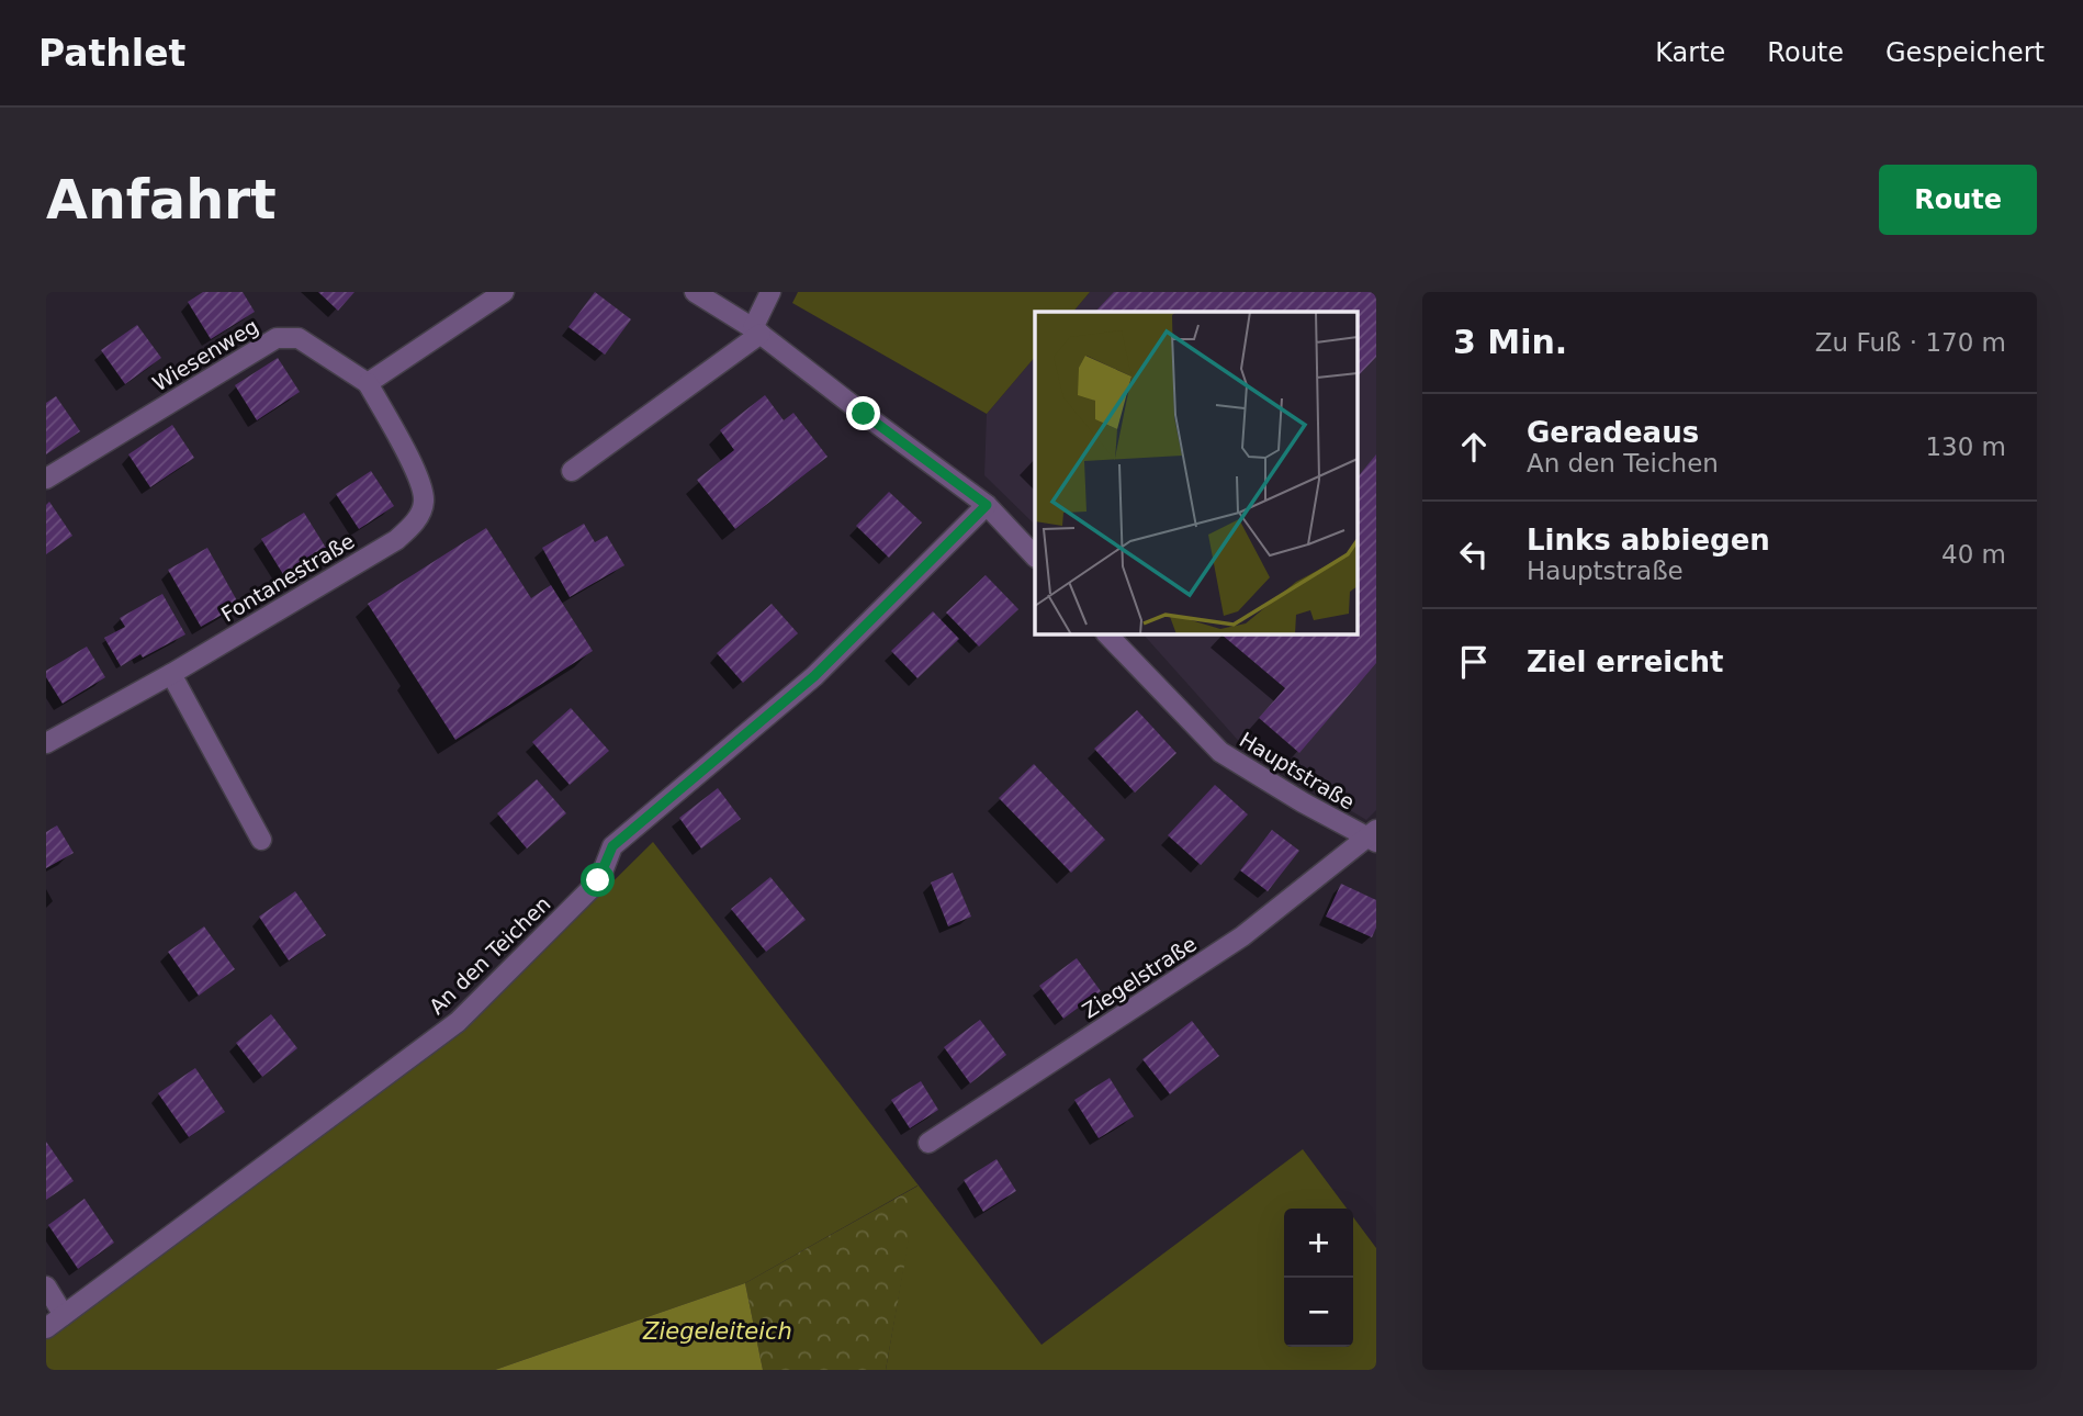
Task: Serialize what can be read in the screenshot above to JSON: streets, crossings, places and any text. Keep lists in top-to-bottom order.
{
  "streets": {
    "street": [
      "Wiesenweg",
      "Fontanestraße",
      "Hauptstraße",
      "An den Teichen",
      "Ziegelstraße"
    ]
  },
  "crossings": [
    ["Wiesenweg", "Fontanestraße"],
    ["Hauptstraße", "Ziegelstraße"]
  ],
  "water": ["Ziegeleiteich"],
  "page": {
    "header": "Pathlet",
    "nav": ["Karte", "Route", "Gespeichert"],
    "buttons": "Route",
    "title": "Anfahrt",
    "heading": ["3 Min.", "Zu Fuß · 170 m"],
    "list": [
      ["Geradeaus", "An den Teichen", "130 m"],
      ["Links abbiegen", "Hauptstraße", "40 m"],
      "Ziel erreicht"
    ],
    "map_buttons": ["+", "−"]
  }
}
